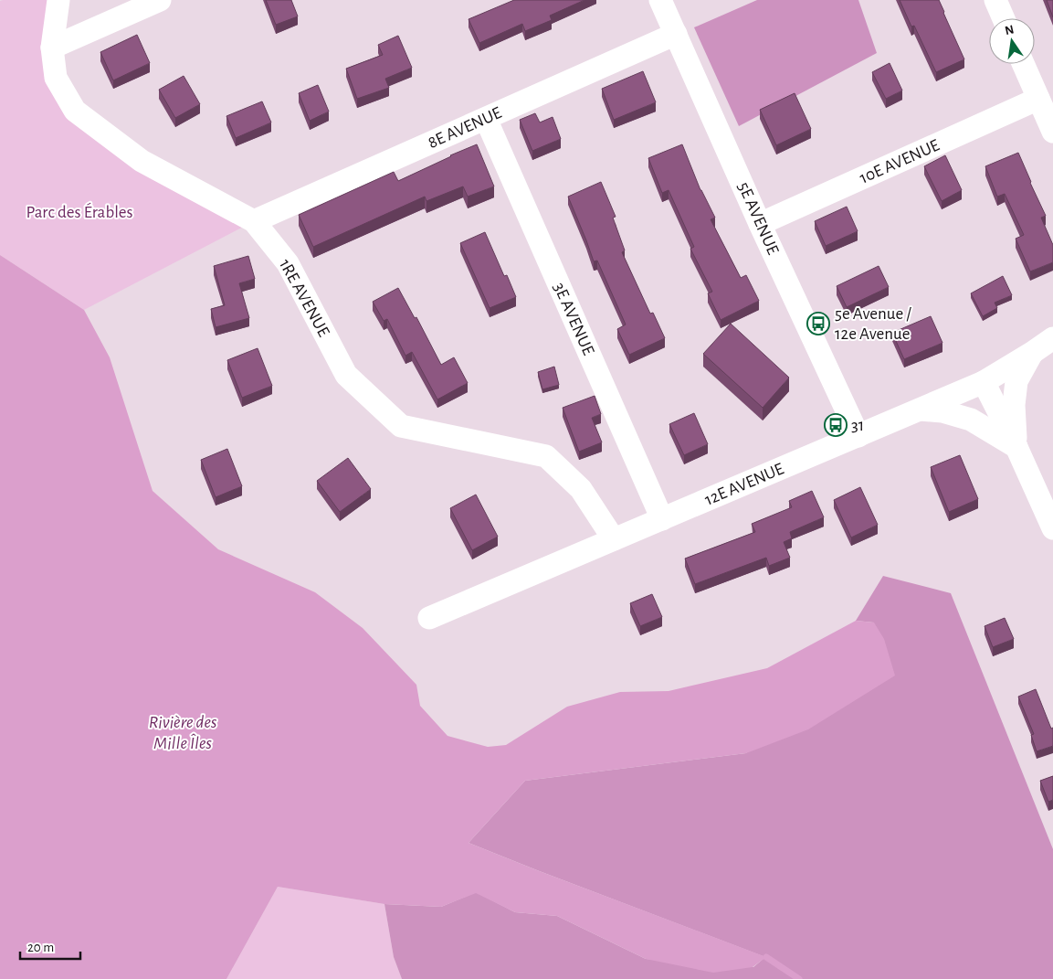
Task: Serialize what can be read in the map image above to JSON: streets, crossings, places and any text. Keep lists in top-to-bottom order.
{
  "streets": {
    "street": [
      "8E AVENUE",
      "10E AVENUE",
      "5E AVENUE",
      "1RE AVENUE",
      "3E AVENUE",
      "12E AVENUE"
    ]
  },
  "crossings": [
    ["8E AVENUE", "5E AVENUE"],
    ["8E AVENUE", "1RE AVENUE"],
    ["8E AVENUE", "3E AVENUE"],
    ["10E AVENUE", "5E AVENUE"],
    ["5E AVENUE", "12E AVENUE"],
    ["1RE AVENUE", "12E AVENUE"],
    ["3E AVENUE", "12E AVENUE"]
  ],
  "water": ["Rivière des Mille Îles"],
  "parks": ["Parc des Érables"],
  "places": {
    "bus stop": ["5e Avenue / 12e Avenue", "31"]
  },
  "scale_bar": "20 m",
  "north": "top"
}
